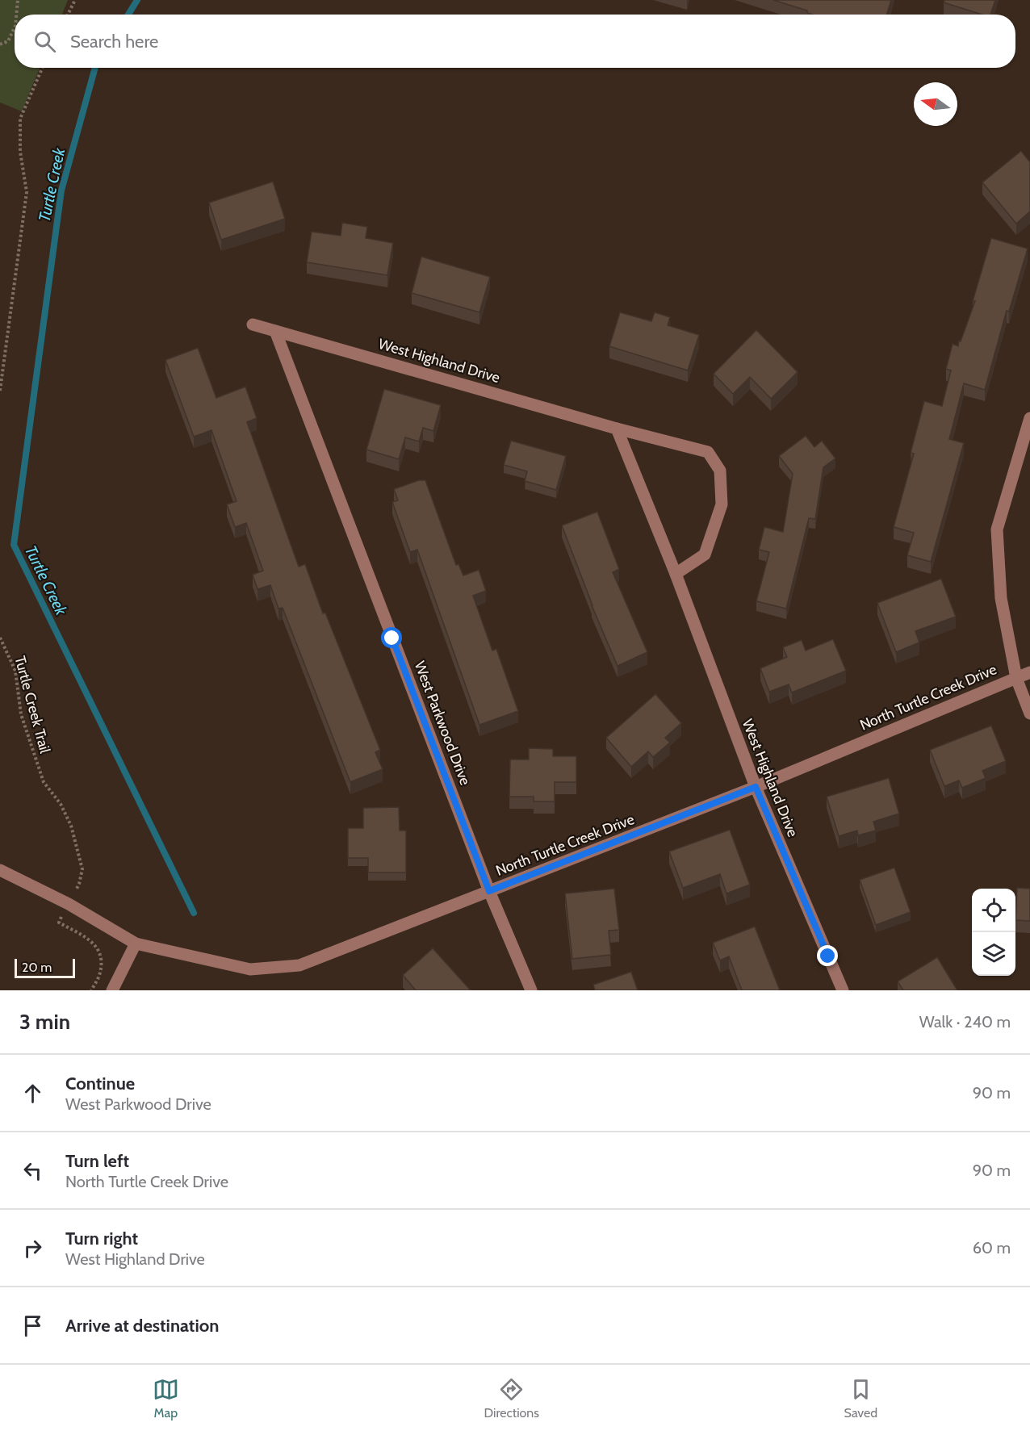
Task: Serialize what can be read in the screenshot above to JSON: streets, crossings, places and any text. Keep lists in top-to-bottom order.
{
  "streets": {
    "street": ["West Highland Drive", "North Turtle Creek Drive", "West Parkwood Drive"],
    "path": ["Turtle Creek Trail"]
  },
  "crossings": [
    ["West Highland Drive", "North Turtle Creek Drive"],
    ["West Highland Drive", "West Parkwood Drive"],
    ["North Turtle Creek Drive", "West Parkwood Drive"]
  ],
  "water": ["Turtle Creek"],
  "scale_bar": "20 m",
  "north": "left",
  "page": {
    "search": "Search here",
    "scale": "20 m",
    "heading": ["3 min", "Walk · 240 m"],
    "list": [
      ["Continue", "West Parkwood Drive", "90 m"],
      ["Turn left", "North Turtle Creek Drive", "90 m"],
      ["Turn right", "West Highland Drive", "60 m"],
      "Arrive at destination"
    ],
    "nav": ["Map", "Directions", "Saved"]
  }
}
